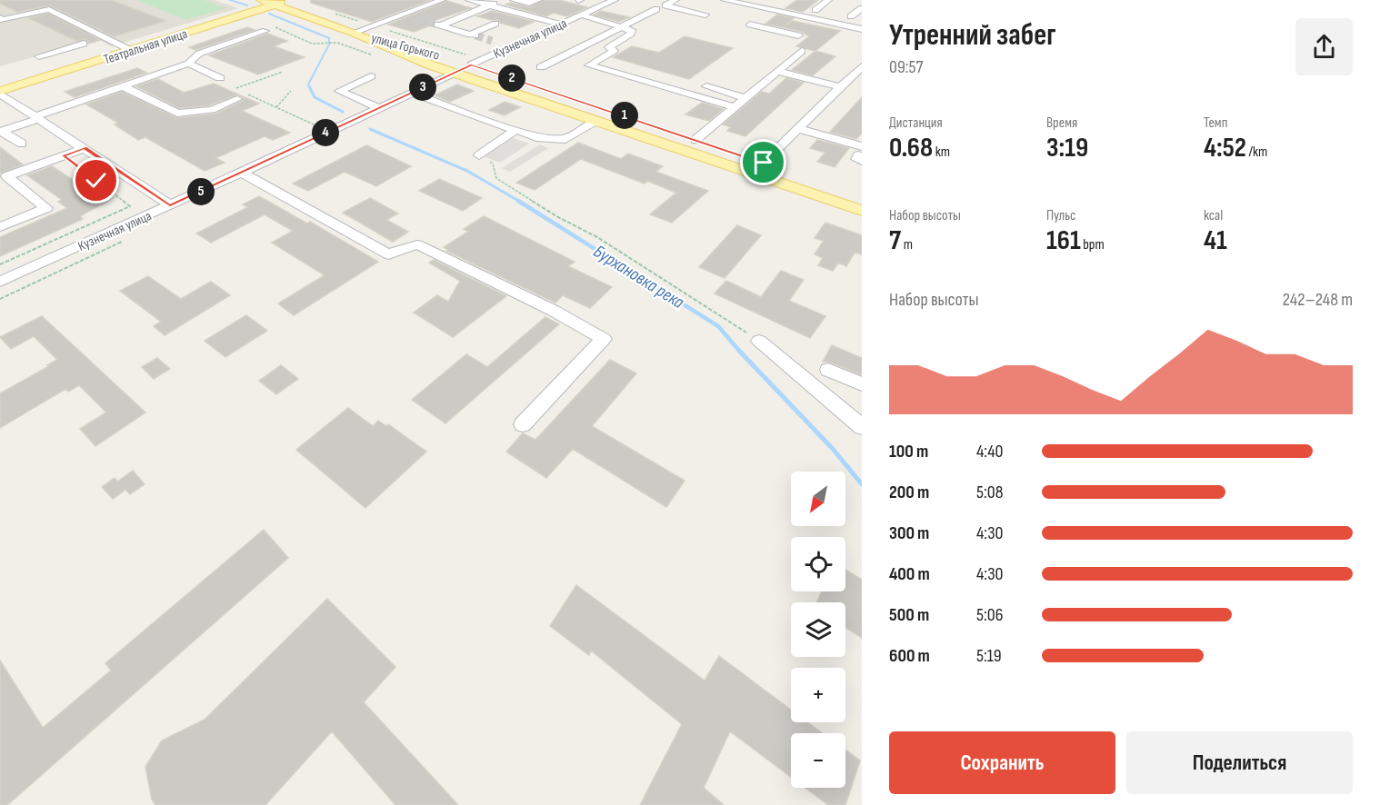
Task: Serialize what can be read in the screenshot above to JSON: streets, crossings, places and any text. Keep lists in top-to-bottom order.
{
  "streets": {
    "main road": ["Театральная улица", "улица Горького"],
    "street": ["Кузнечная улица"]
  },
  "crossings": [
    ["Кузнечная улица", "улица Горького"],
    ["Театральная улица", "улица Горького"]
  ],
  "water": ["Бурхановка река"],
  "north": "bottom left",
  "page": {
    "heading": ["Утренний забег", "09:57"],
    "pins": [
      "2",
      "3",
      "1",
      "4",
      "5"
    ],
    "stats": [
      ["Дистанция", "0.68 km"],
      ["Время", "3:19"],
      ["Темп", "4:52 /km"],
      ["Набор высоты", "7 m"],
      ["Пульс", "161 bpm"],
      ["kcal", "41"]
    ],
    "chart": ["Набор высоты", "242–248 m"],
    "list": [
      {
        "name": "100 m",
        "note": "4:40"
      },
      {
        "name": "200 m",
        "note": "5:08"
      },
      {
        "name": "300 m",
        "note": "4:30"
      },
      {
        "name": "400 m",
        "note": "4:30"
      },
      {
        "name": "500 m",
        "note": "5:06"
      },
      {
        "name": "600 m",
        "note": "5:19"
      }
    ],
    "map_buttons": ["+", "−"],
    "buttons": ["Сохранить", "Поделиться"]
  }
}
